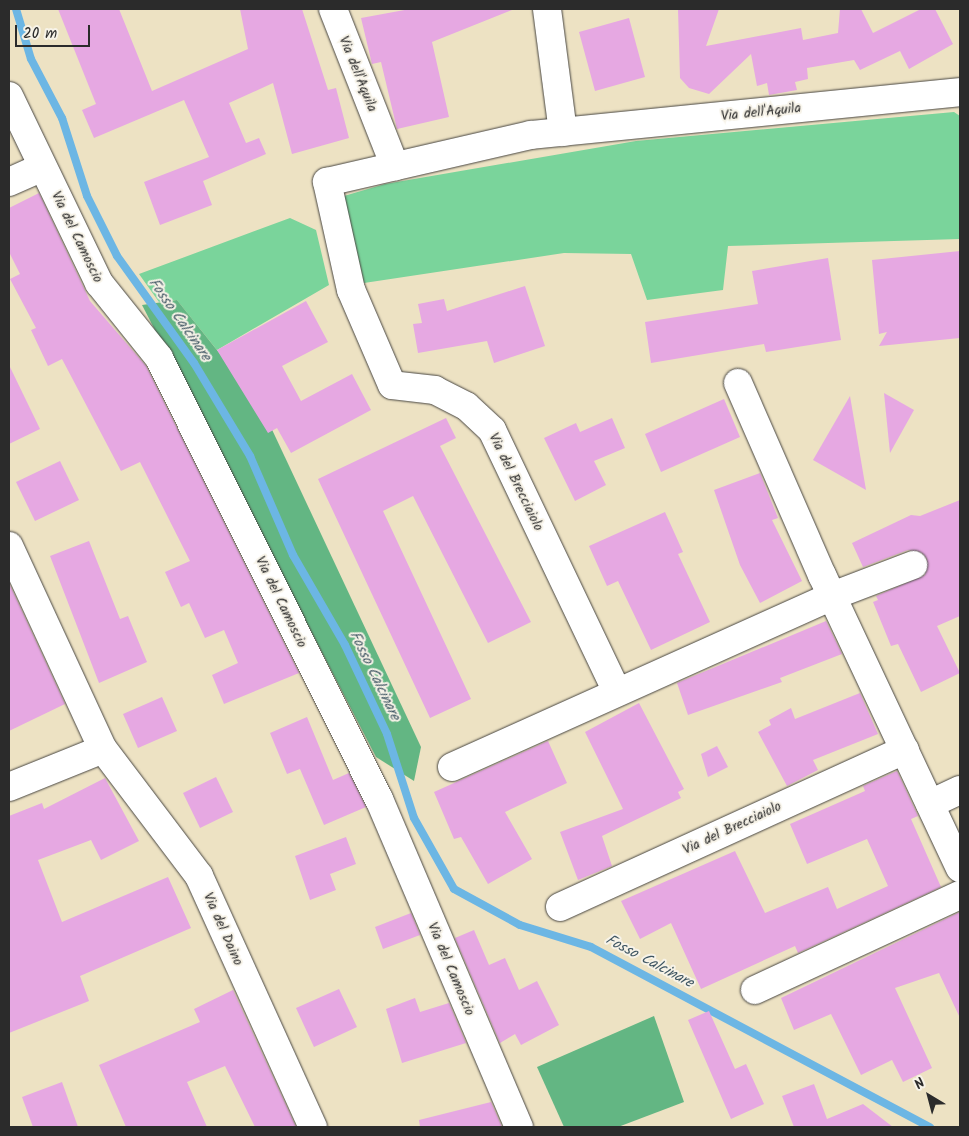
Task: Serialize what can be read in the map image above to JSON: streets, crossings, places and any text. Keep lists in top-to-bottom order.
{
  "streets": {
    "street": [
      "Via dell'Aquila",
      "Via del Camoscio",
      "Via del Brecciaiolo",
      "Via del Daino"
    ]
  },
  "crossings": [
    ["Via dell'Aquila", "Via del Brecciaiolo"]
  ],
  "water": ["Fosso Calcinare"],
  "scale_bar": "20 m",
  "north": "top left"
}
